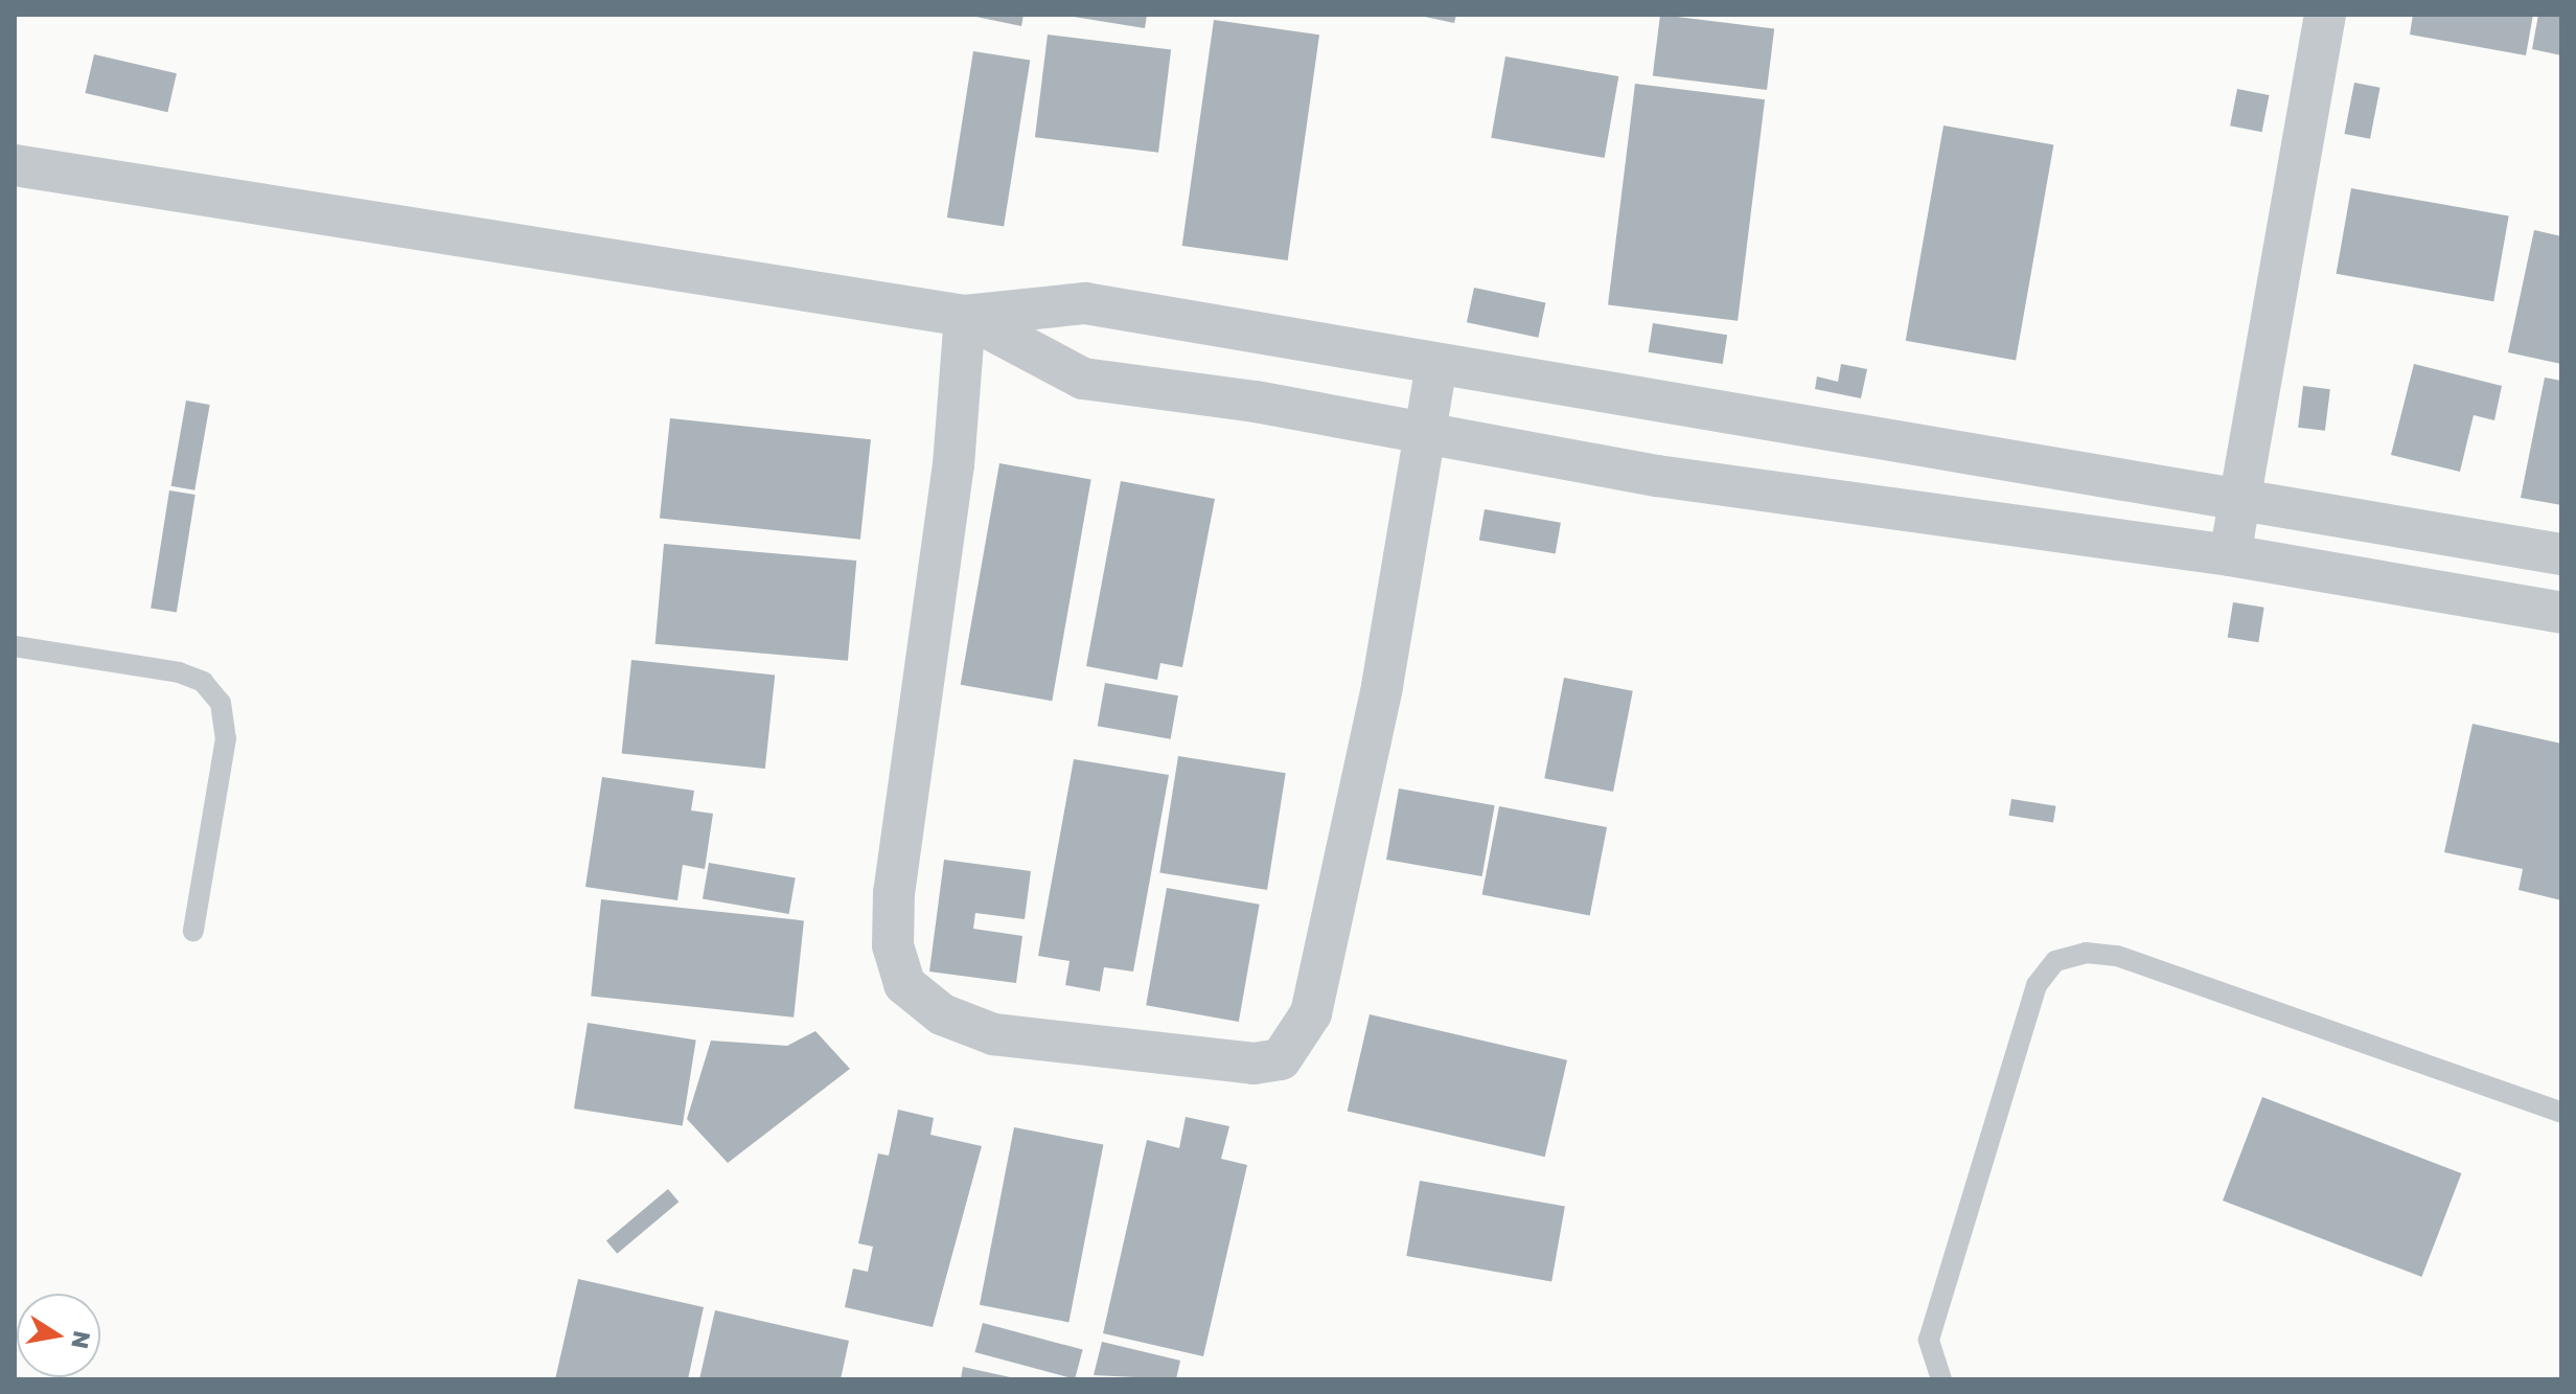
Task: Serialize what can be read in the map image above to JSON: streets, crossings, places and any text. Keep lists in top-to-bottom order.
{
  "north": "right"
}
